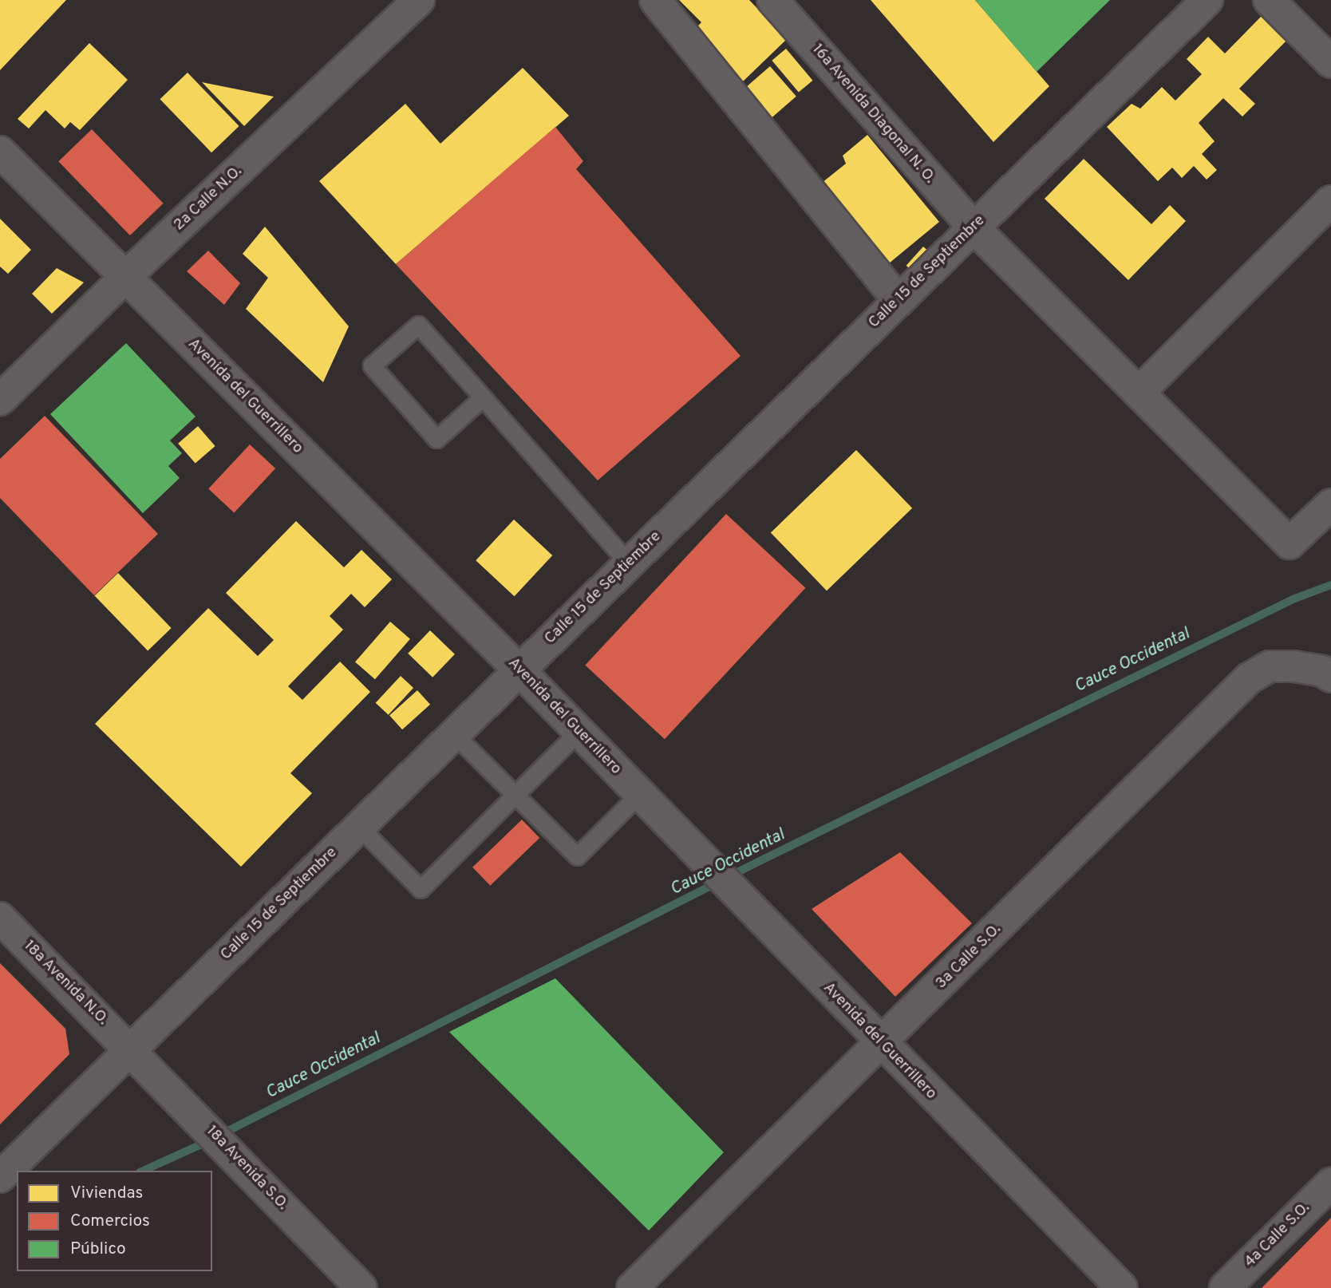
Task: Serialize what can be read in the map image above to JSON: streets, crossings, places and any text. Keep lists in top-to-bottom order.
{
  "streets": {
    "street": [
      "16a Avenida Diagonal N. O.",
      "2a Calle N.O.",
      "Calle 15 de Septiembre",
      "Avenida del Guerrillero",
      "3a Calle S.O.",
      "18a Avenida N.O.",
      "18a Avenida S.O.",
      "4a Calle S.O."
    ]
  },
  "crossings": [
    ["16a Avenida Diagonal N. O.", "Calle 15 de Septiembre"],
    ["2a Calle N.O.", "Avenida del Guerrillero"],
    ["Calle 15 de Septiembre", "Avenida del Guerrillero"],
    ["Calle 15 de Septiembre", "18a Avenida N.O."],
    ["Calle 15 de Septiembre", "18a Avenida S.O."],
    ["Avenida del Guerrillero", "3a Calle S.O."],
    ["18a Avenida N.O.", "18a Avenida S.O."]
  ],
  "water": ["Cauce Occidental"],
  "legend": ["Viviendas", "Comercios", "Público"]
}
